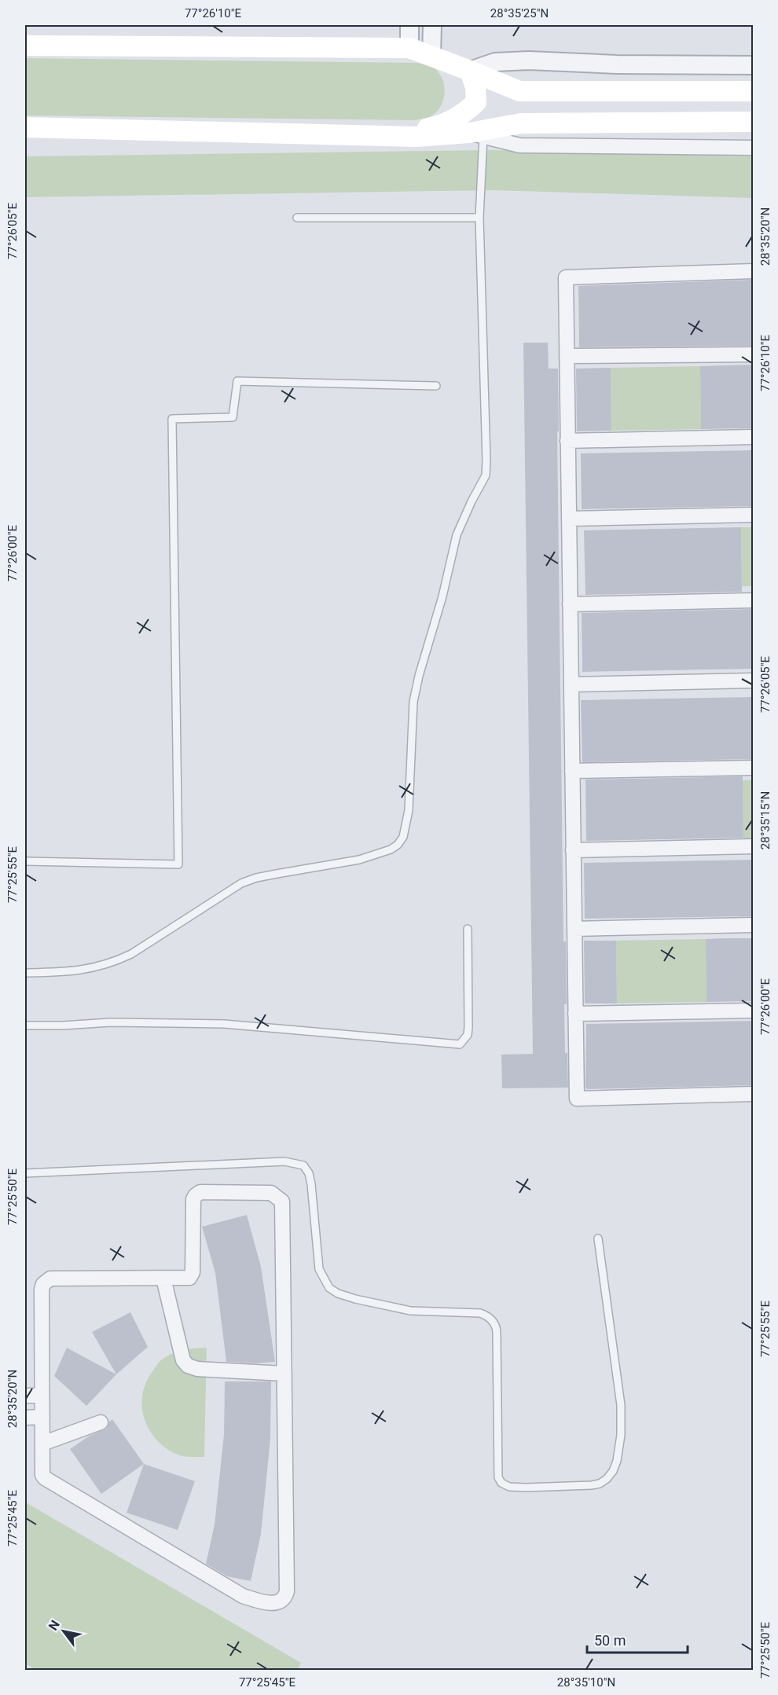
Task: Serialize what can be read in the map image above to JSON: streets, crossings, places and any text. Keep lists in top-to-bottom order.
{
  "scale_bar": "50 m",
  "north": "top left",
  "coordinates": [
    "77°26'10\"E",
    "28°35'25\"N",
    "77°26'05\"E",
    "28°35'20\"N",
    "77°26'00\"E",
    "28°35'15\"N",
    "77°25'55\"E",
    "77°25'50\"E",
    "77°25'45\"E",
    "28°35'10\"N"
  ]
}
